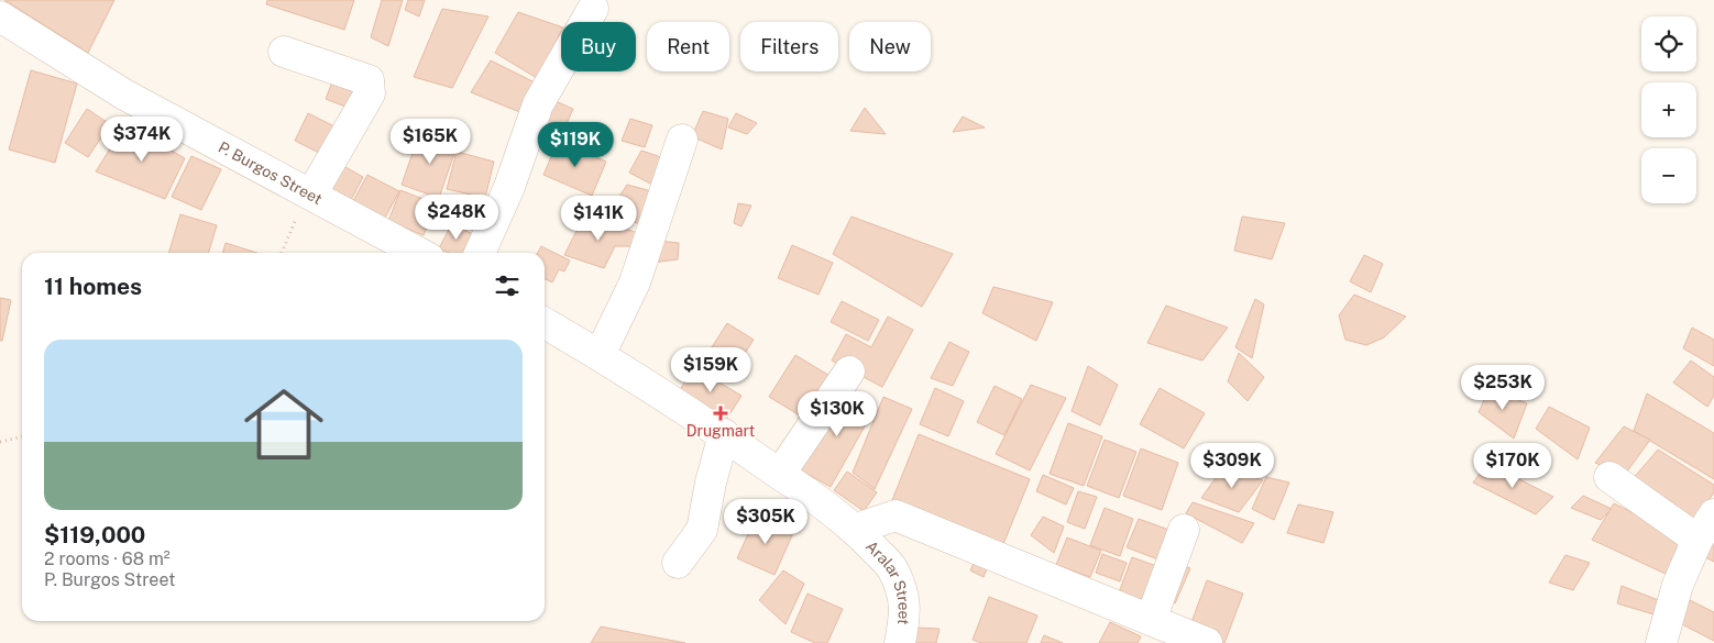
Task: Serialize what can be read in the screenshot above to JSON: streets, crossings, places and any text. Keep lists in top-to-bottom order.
{
  "streets": {
    "street": ["P. Burgos Street", "Aralar Street"]
  },
  "places": {
    "health": ["Drugmart"]
  },
  "page": {
    "map_buttons": ["+", "−"],
    "chip": [
      "Buy",
      "Rent",
      "Filters",
      "New"
    ],
    "price": [
      "$374K",
      "$165K",
      "$119K",
      "$248K",
      "$141K",
      "$159K",
      "$253K",
      "$130K",
      "$309K",
      "$170K",
      "$305K"
    ],
    "heading": "11 homes",
    "list": [
      {
        "name": "$119,000",
        "note": "2 rooms · 68 m² · P. Burgos Street"
      }
    ]
  }
}
